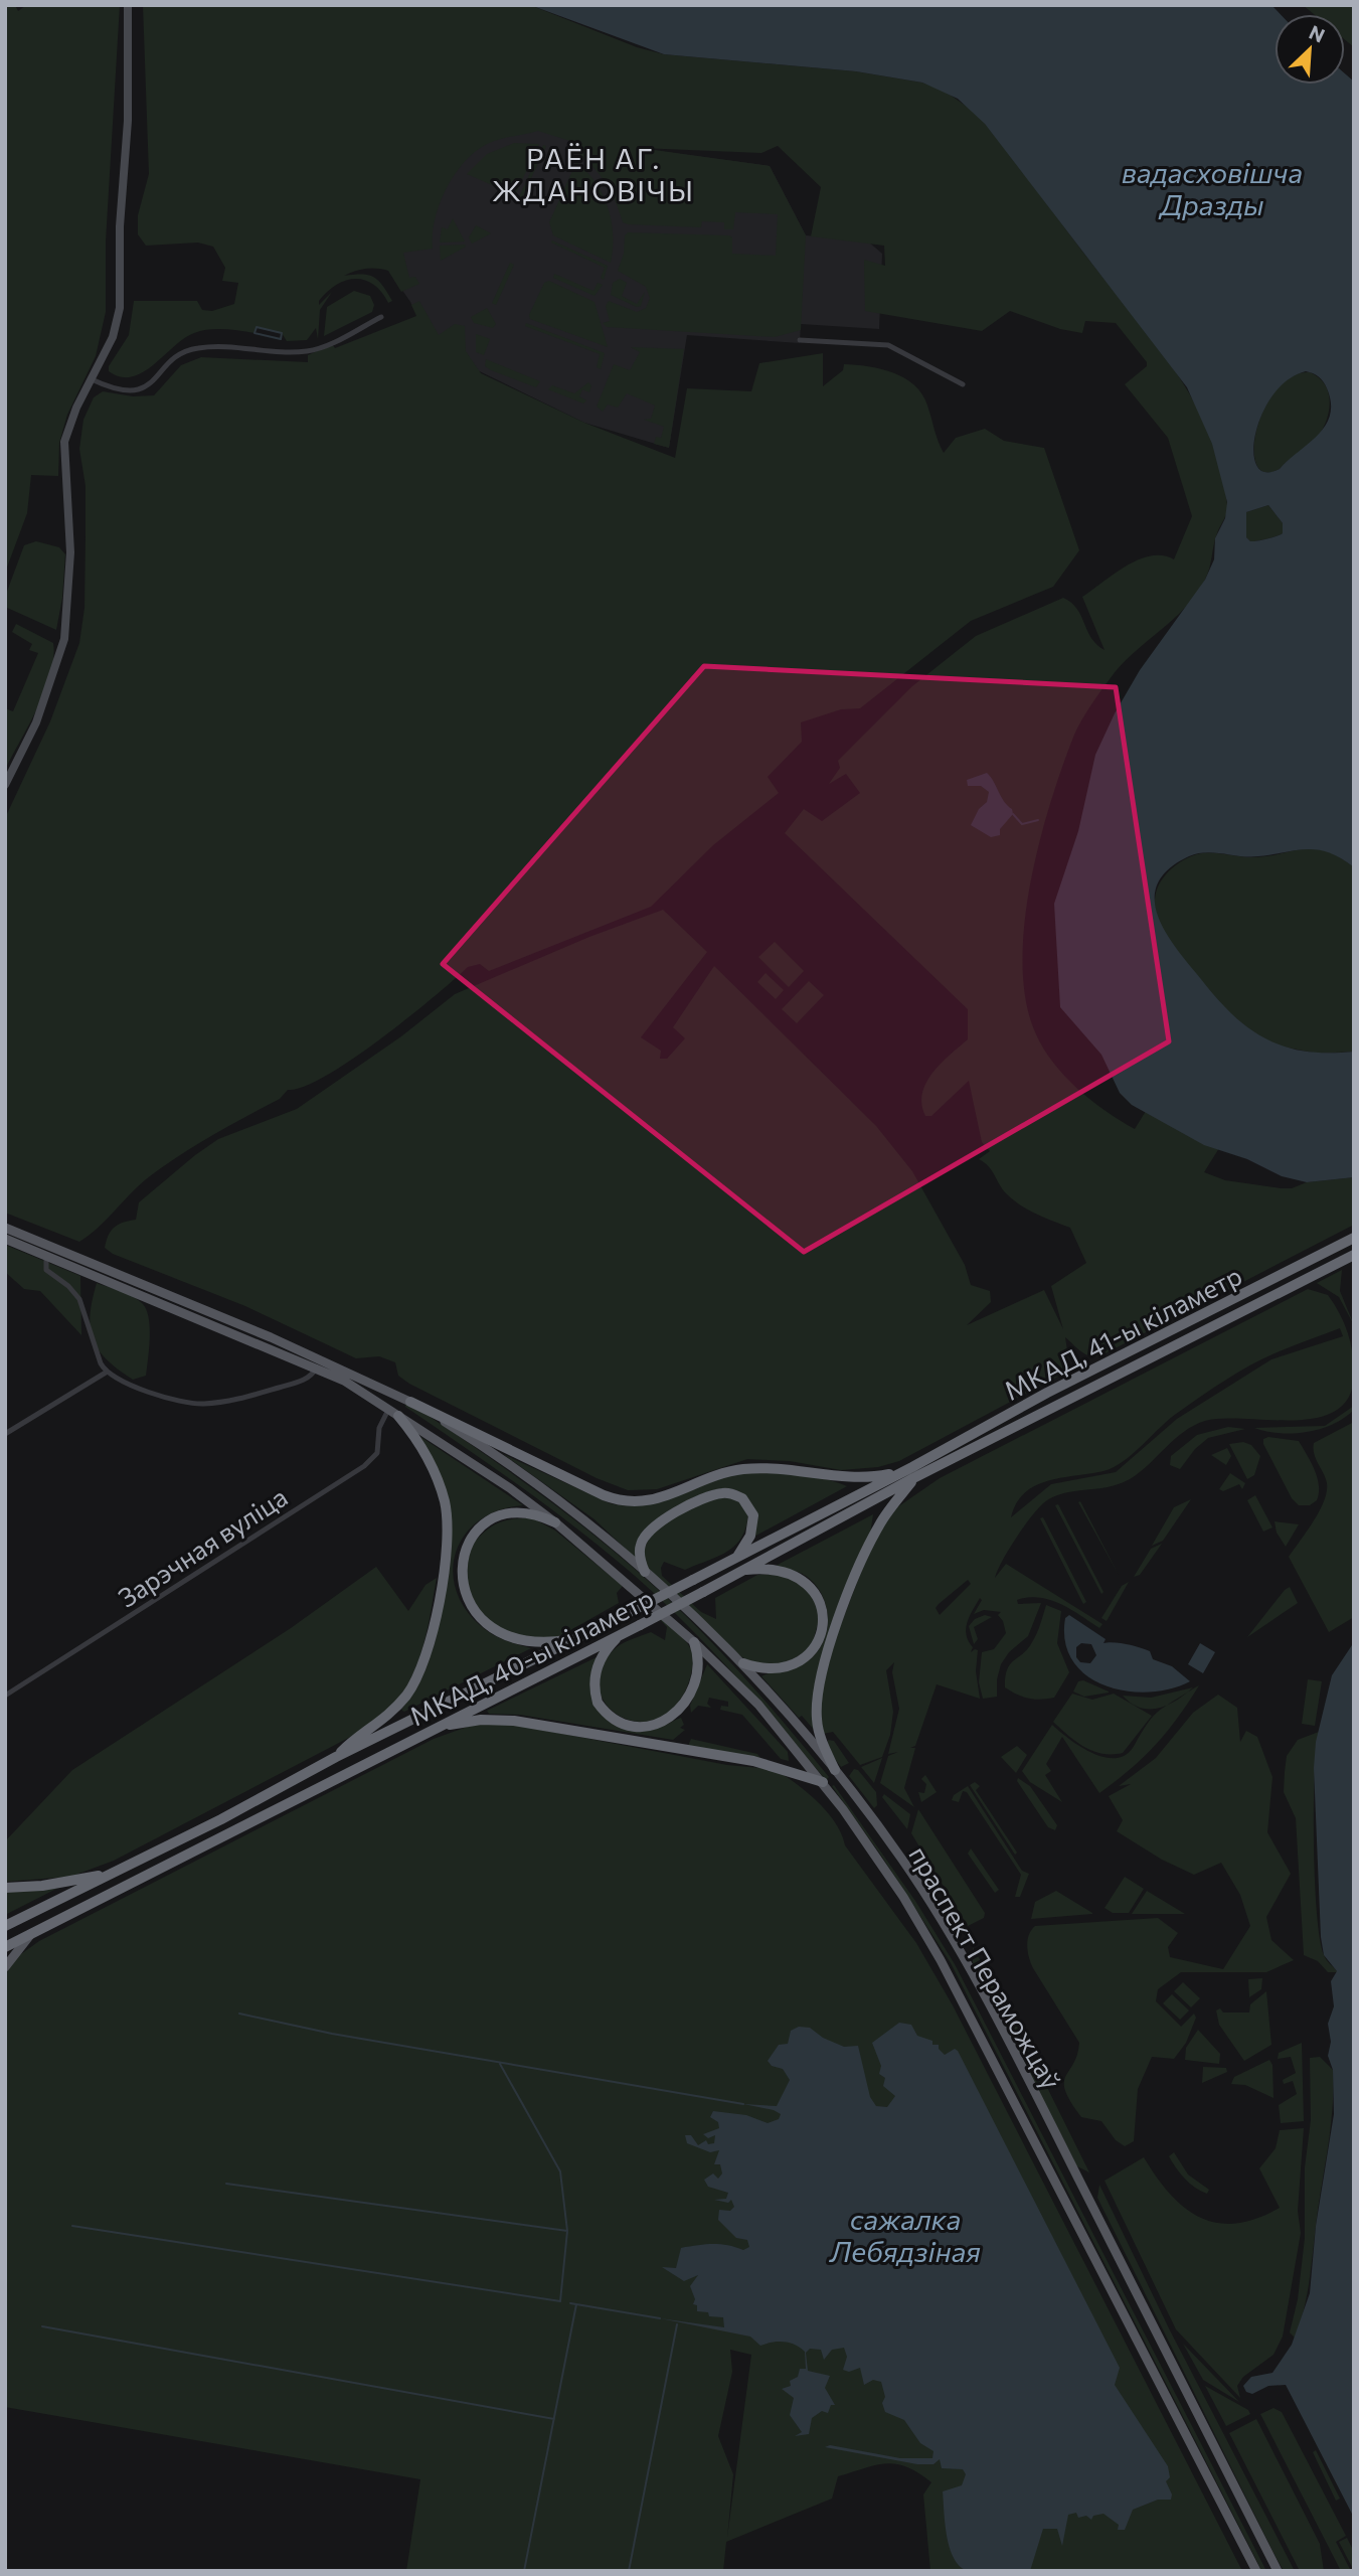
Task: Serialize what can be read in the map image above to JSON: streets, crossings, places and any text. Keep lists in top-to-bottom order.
{
  "streets": {
    "highway": ["МКАД, 41-ы кіламетр", "МКАД, 40-ы кіламетр"],
    "main road": ["праспект Пераможцаў"],
    "street": ["Зарэчная вуліца"]
  },
  "crossings": [
    ["МКАД, 41-ы кіламетр", "МКАД, 40-ы кіламетр"],
    ["Зарэчная вуліца", "праспект Пераможцаў"]
  ],
  "districts": ["РАЁН АГ. ЖДАНОВІЧЫ"],
  "water": ["вадасховішча Дразды", "сажалка Лебядзіная"],
  "north": "top right"
}
